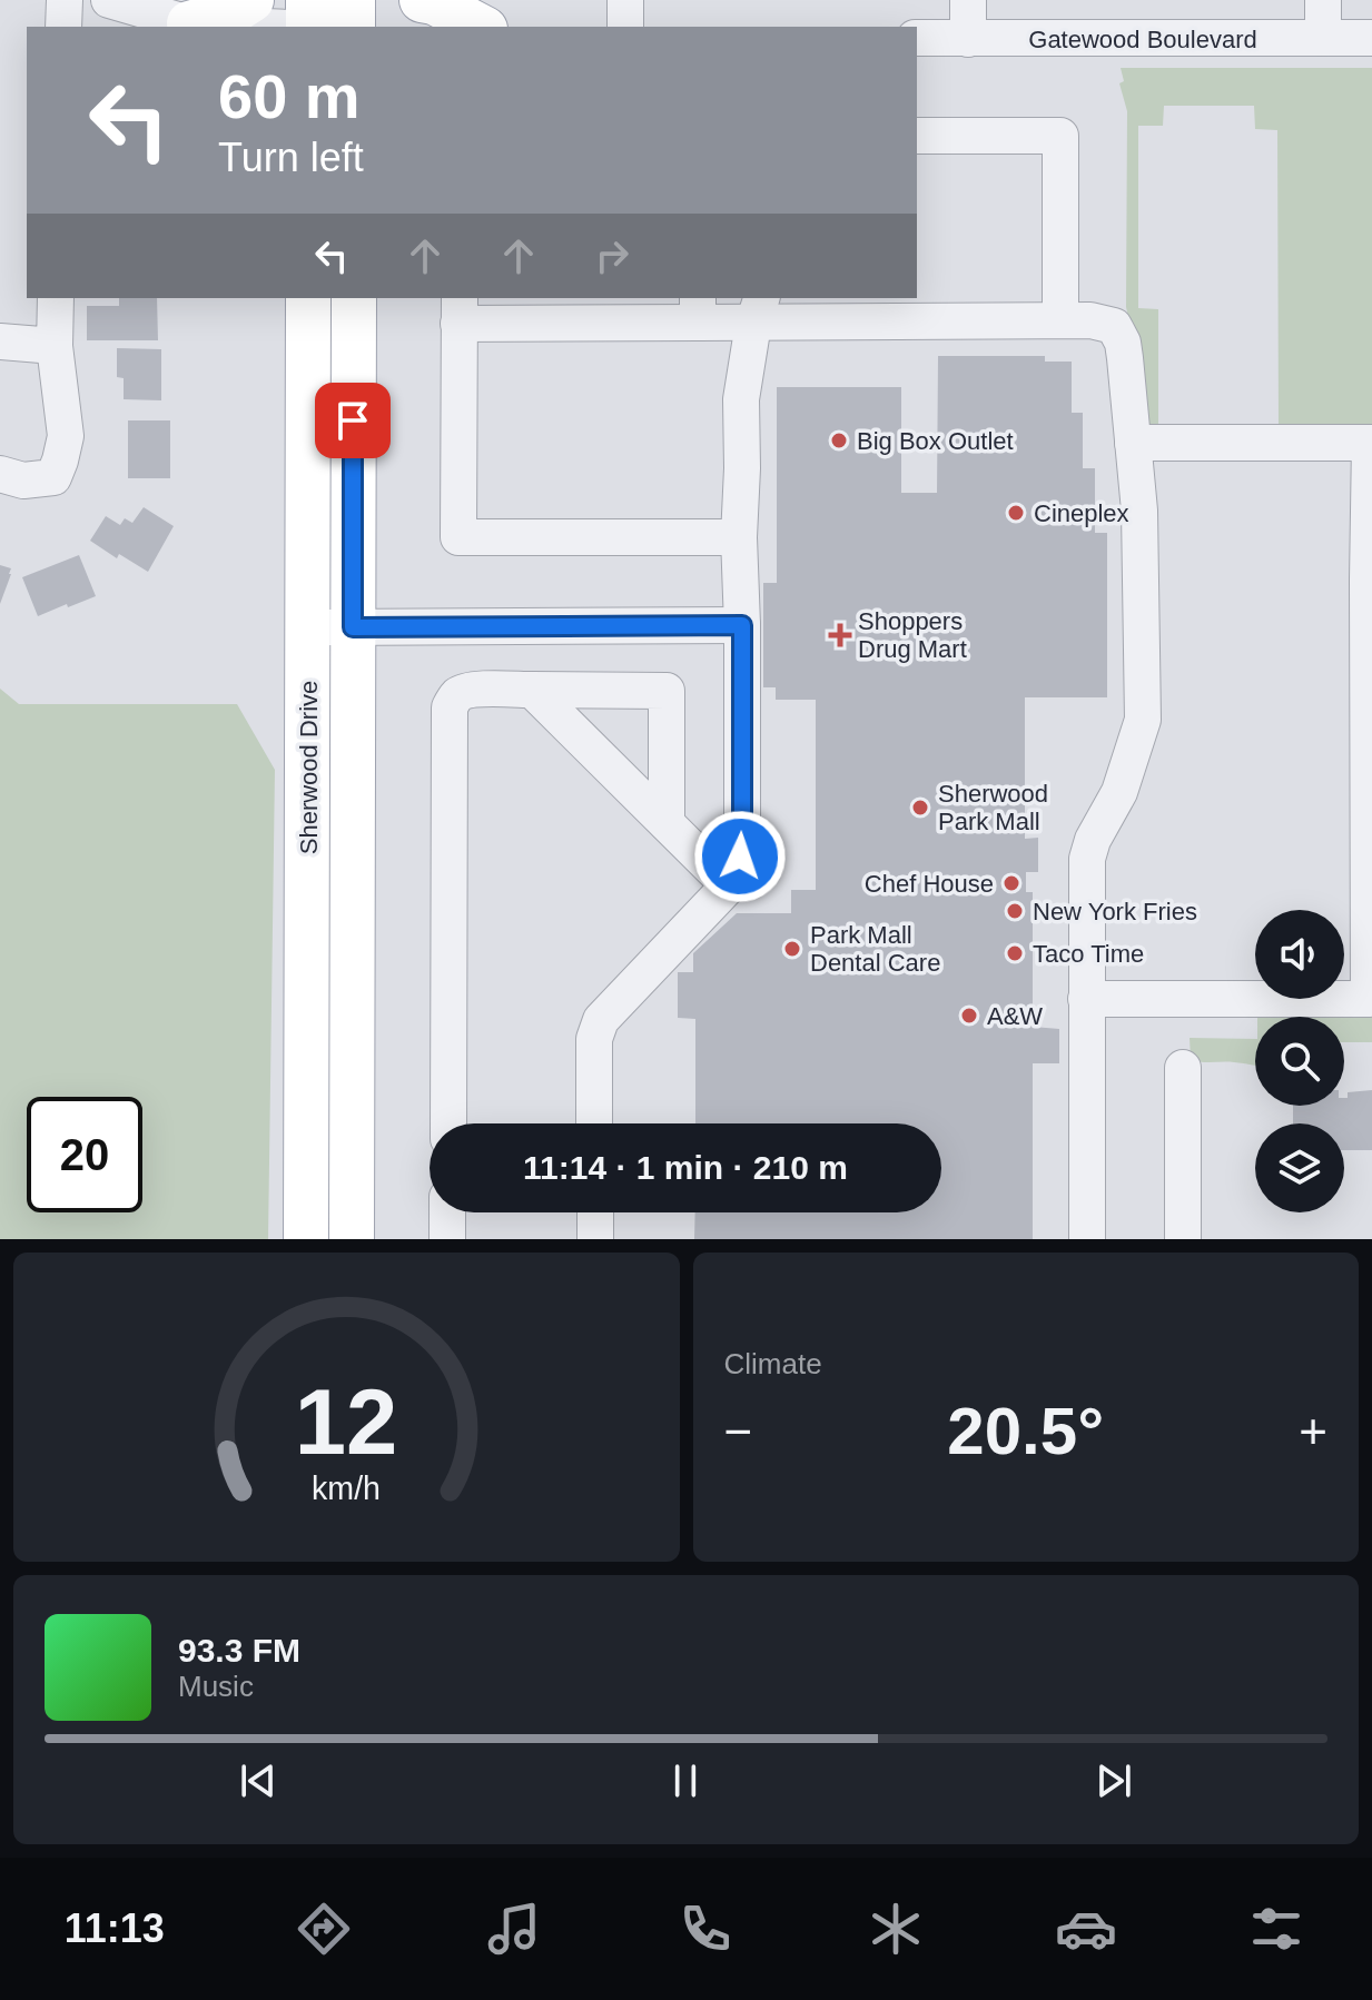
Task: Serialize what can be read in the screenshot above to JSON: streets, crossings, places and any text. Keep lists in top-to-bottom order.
{
  "streets": {
    "main road": ["Sherwood Drive"],
    "street": ["Gatewood Boulevard"]
  },
  "places": {
    "other": [
      "Big Box Outlet",
      "Cineplex",
      "Sherwood Park Mall",
      "Chef House",
      "New York Fries",
      "Park Mall Dental Care",
      "Taco Time",
      "A&W"
    ],
    "health": ["Shoppers Drug Mart"]
  },
  "page": {
    "turn": ["60 m", "Turn left"],
    "limit": "20",
    "trip": "11:14 · 1 min · 210 m",
    "tile": "Climate",
    "heat": ["−", "20.5°", "+"],
    "song": ["93.3 FM", "Music"],
    "tabs": "11:13",
    "gauge": ["12", "km/h"]
  }
}
